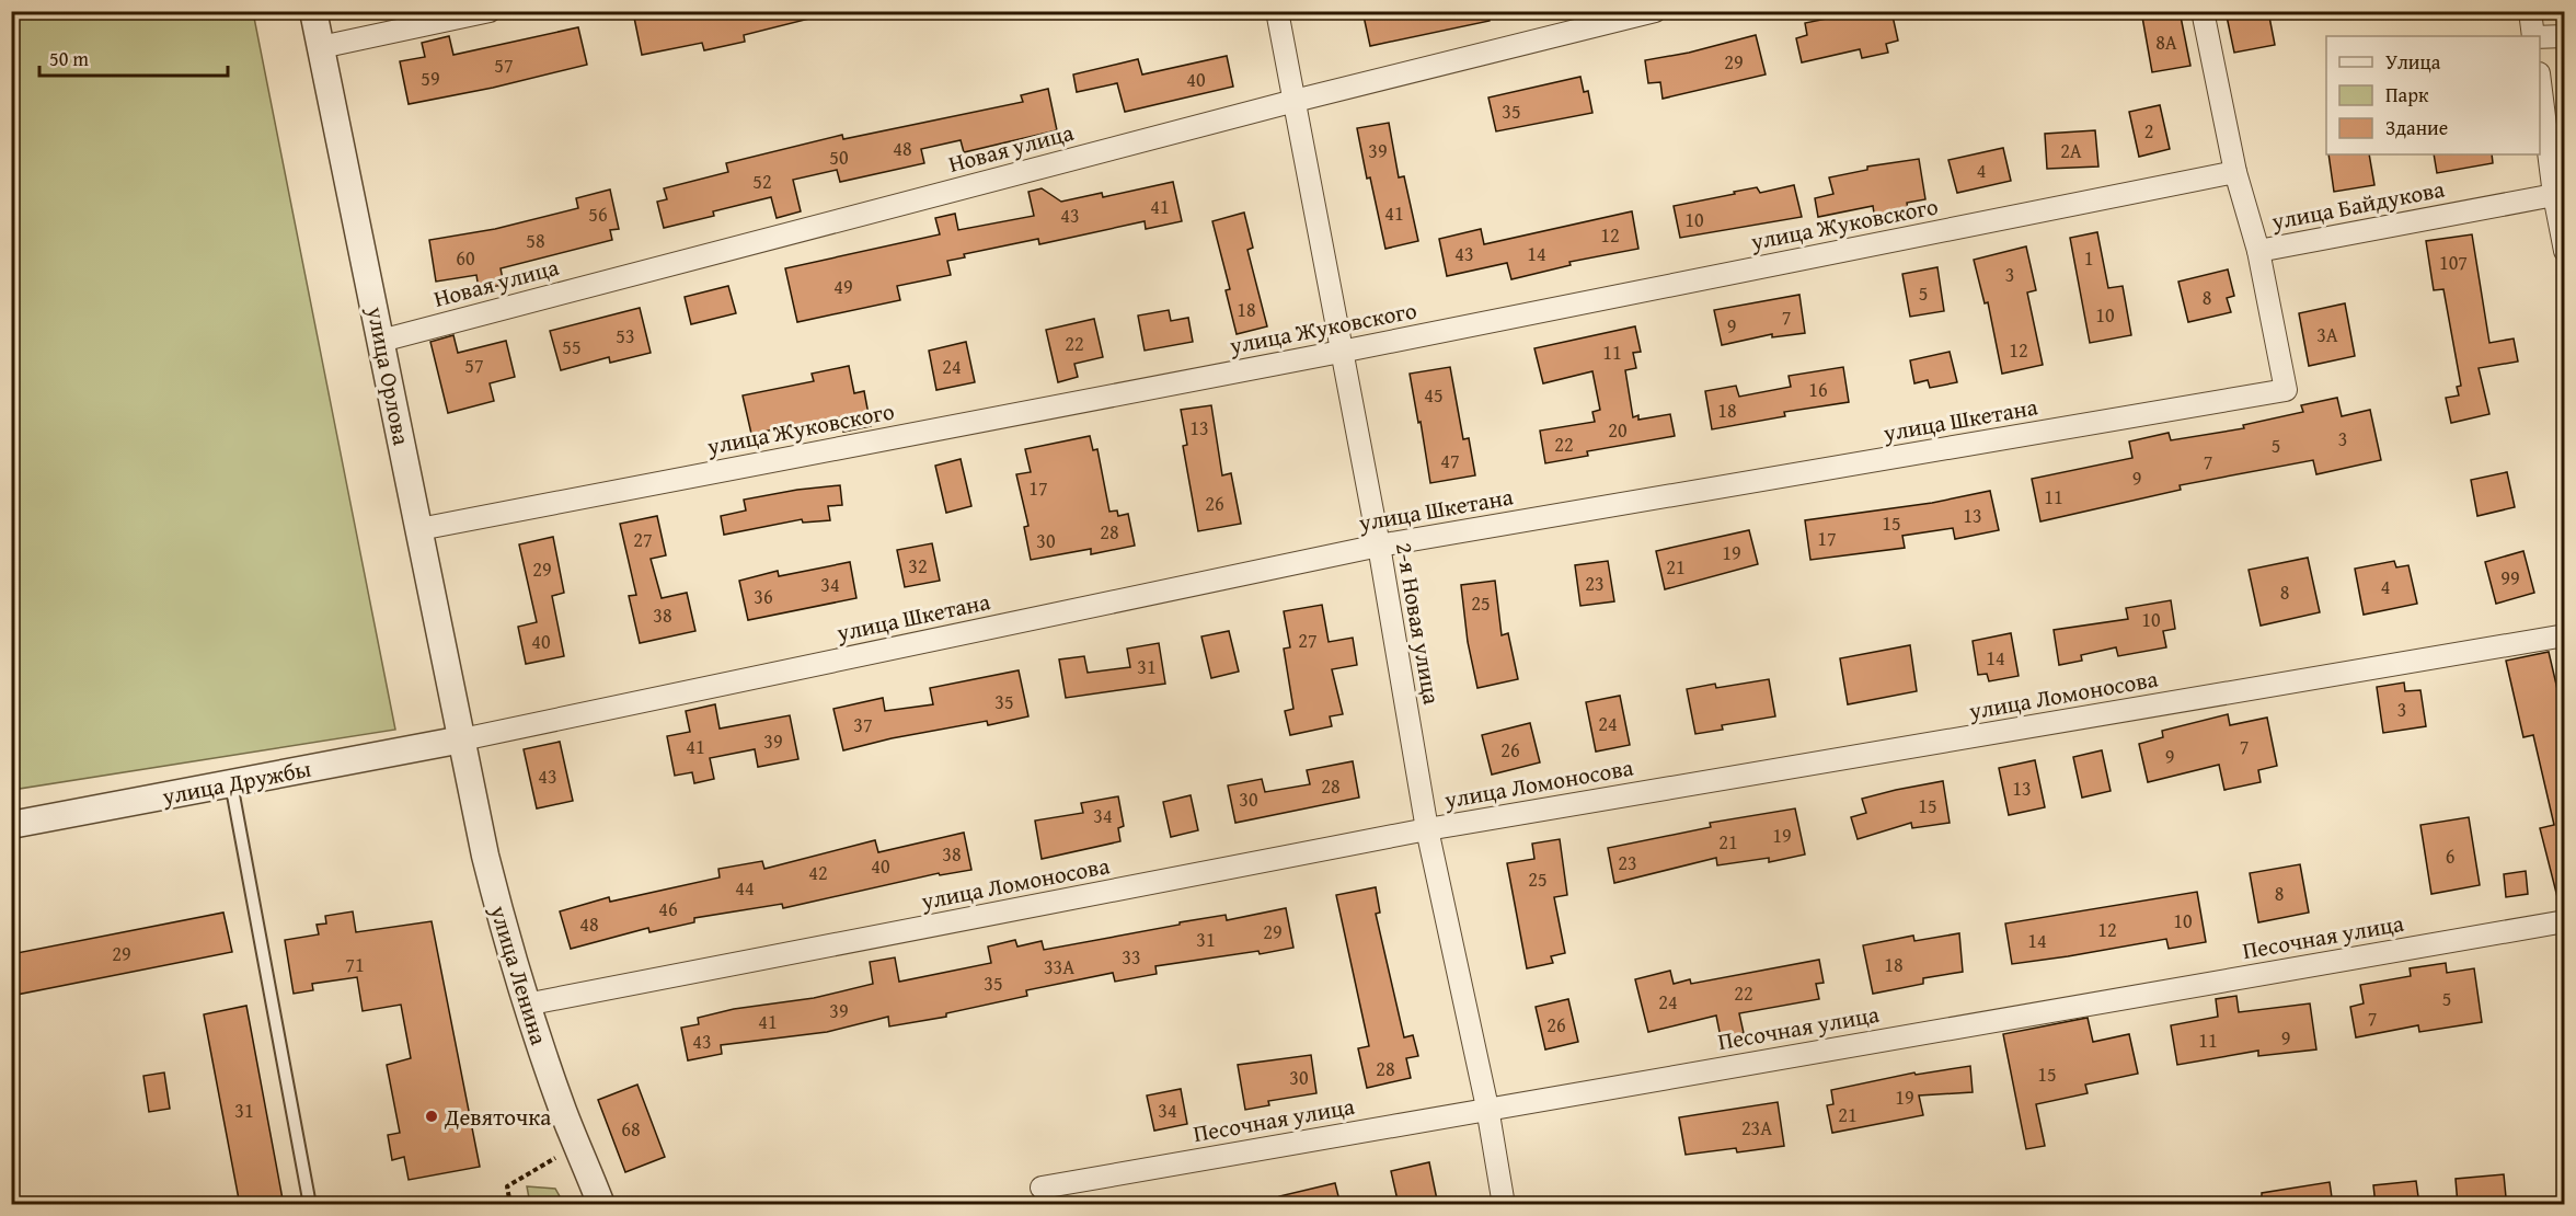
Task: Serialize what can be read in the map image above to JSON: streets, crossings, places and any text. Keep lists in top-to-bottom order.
{
  "streets": {
    "street": [
      "Новая улица",
      "улица Байдукова",
      "улица Жуковского",
      "улица Орлова",
      "улица Шкетана",
      "2-я Новая улица",
      "улица Ломоносова",
      "улица Дружбы",
      "Песочная улица",
      "улица Ленина"
    ]
  },
  "crossings": [
    ["Новая улица", "улица Орлова"],
    ["Новая улица", "2-я Новая улица"],
    ["улица Байдукова", "улица Жуковского"],
    ["улица Байдукова", "улица Шкетана"],
    ["улица Жуковского", "улица Орлова"],
    ["улица Жуковского", "2-я Новая улица"],
    ["улица Орлова", "улица Шкетана"],
    ["улица Орлова", "улица Дружбы"],
    ["улица Орлова", "улица Ленина"],
    ["улица Шкетана", "2-я Новая улица"],
    ["улица Шкетана", "улица Дружбы"],
    ["улица Шкетана", "улица Ленина"],
    ["2-я Новая улица", "улица Ломоносова"],
    ["2-я Новая улица", "Песочная улица"],
    ["улица Ломоносова", "улица Ленина"],
    ["улица Дружбы", "улица Ленина"]
  ],
  "places": ["Девяточка"],
  "house_numbers": [
    "8А",
    "29",
    "57",
    "59",
    "40",
    "35",
    "2",
    "48",
    "39",
    "2А",
    "50",
    "4",
    "52",
    "41",
    "41",
    "56",
    "43",
    "10",
    "12",
    "58",
    "43",
    "14",
    "60",
    "1",
    "107",
    "3",
    "49",
    "5",
    "8",
    "18",
    "10",
    "7",
    "9",
    "3А",
    "53",
    "22",
    "55",
    "12",
    "11",
    "57",
    "24",
    "16",
    "45",
    "18",
    "13",
    "20",
    "3",
    "22",
    "5",
    "47",
    "7",
    "9",
    "17",
    "11",
    "26",
    "13",
    "15",
    "28",
    "17",
    "27",
    "30",
    "19",
    "32",
    "21",
    "29",
    "99",
    "23",
    "34",
    "4",
    "8",
    "36",
    "25",
    "38",
    "10",
    "27",
    "40",
    "14",
    "31",
    "35",
    "3",
    "24",
    "37",
    "39",
    "41",
    "7",
    "26",
    "9",
    "43",
    "28",
    "13",
    "30",
    "15",
    "34",
    "19",
    "21",
    "38",
    "6",
    "23",
    "40",
    "42",
    "25",
    "44",
    "8",
    "46",
    "10",
    "48",
    "12",
    "29",
    "31",
    "14",
    "29",
    "33",
    "71",
    "18",
    "33А",
    "35",
    "22",
    "5",
    "24",
    "39",
    "7",
    "41",
    "26",
    "9",
    "11",
    "43",
    "28",
    "15",
    "30",
    "19",
    "31",
    "34",
    "21",
    "23А",
    "68"
  ],
  "legend": ["Улица", "Парк", "Здание"],
  "scale_bar": "50 m"
}
